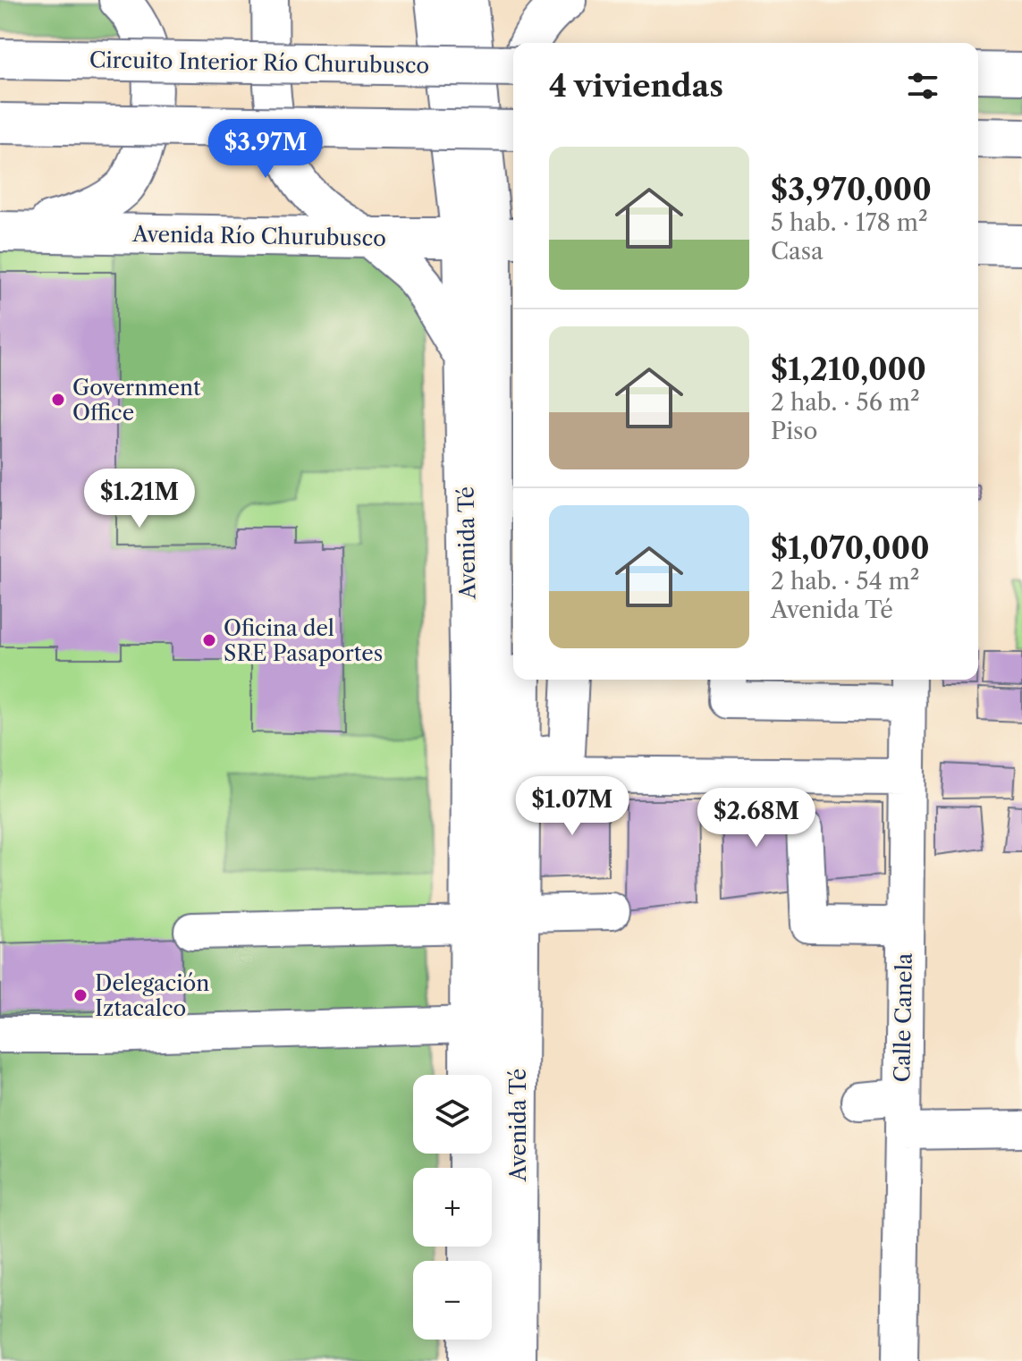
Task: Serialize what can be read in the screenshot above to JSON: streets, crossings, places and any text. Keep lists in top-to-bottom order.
{
  "streets": {
    "main road": ["Circuito Interior Río Churubusco", "Avenida Río Churubusco", "Avenida Té"],
    "street": ["Calle Canela"]
  },
  "crossings": [
    ["Avenida Río Churubusco", "Avenida Té"]
  ],
  "places": ["Government Office", "Oficina del SRE Pasaportes", "Delegación Iztacalco"],
  "page": {
    "heading": "4 viviendas",
    "price": [
      "$3.97M",
      "$1.21M",
      "$1.07M",
      "$2.68M"
    ],
    "list": [
      {
        "name": "$3,970,000",
        "note": "5 hab. · 178 m² · Casa"
      },
      {
        "name": "$1,210,000",
        "note": "2 hab. · 56 m² · Piso"
      },
      {
        "name": "$1,070,000",
        "note": "2 hab. · 54 m² · Avenida Té"
      }
    ],
    "map_buttons": ["+", "−"]
  }
}
